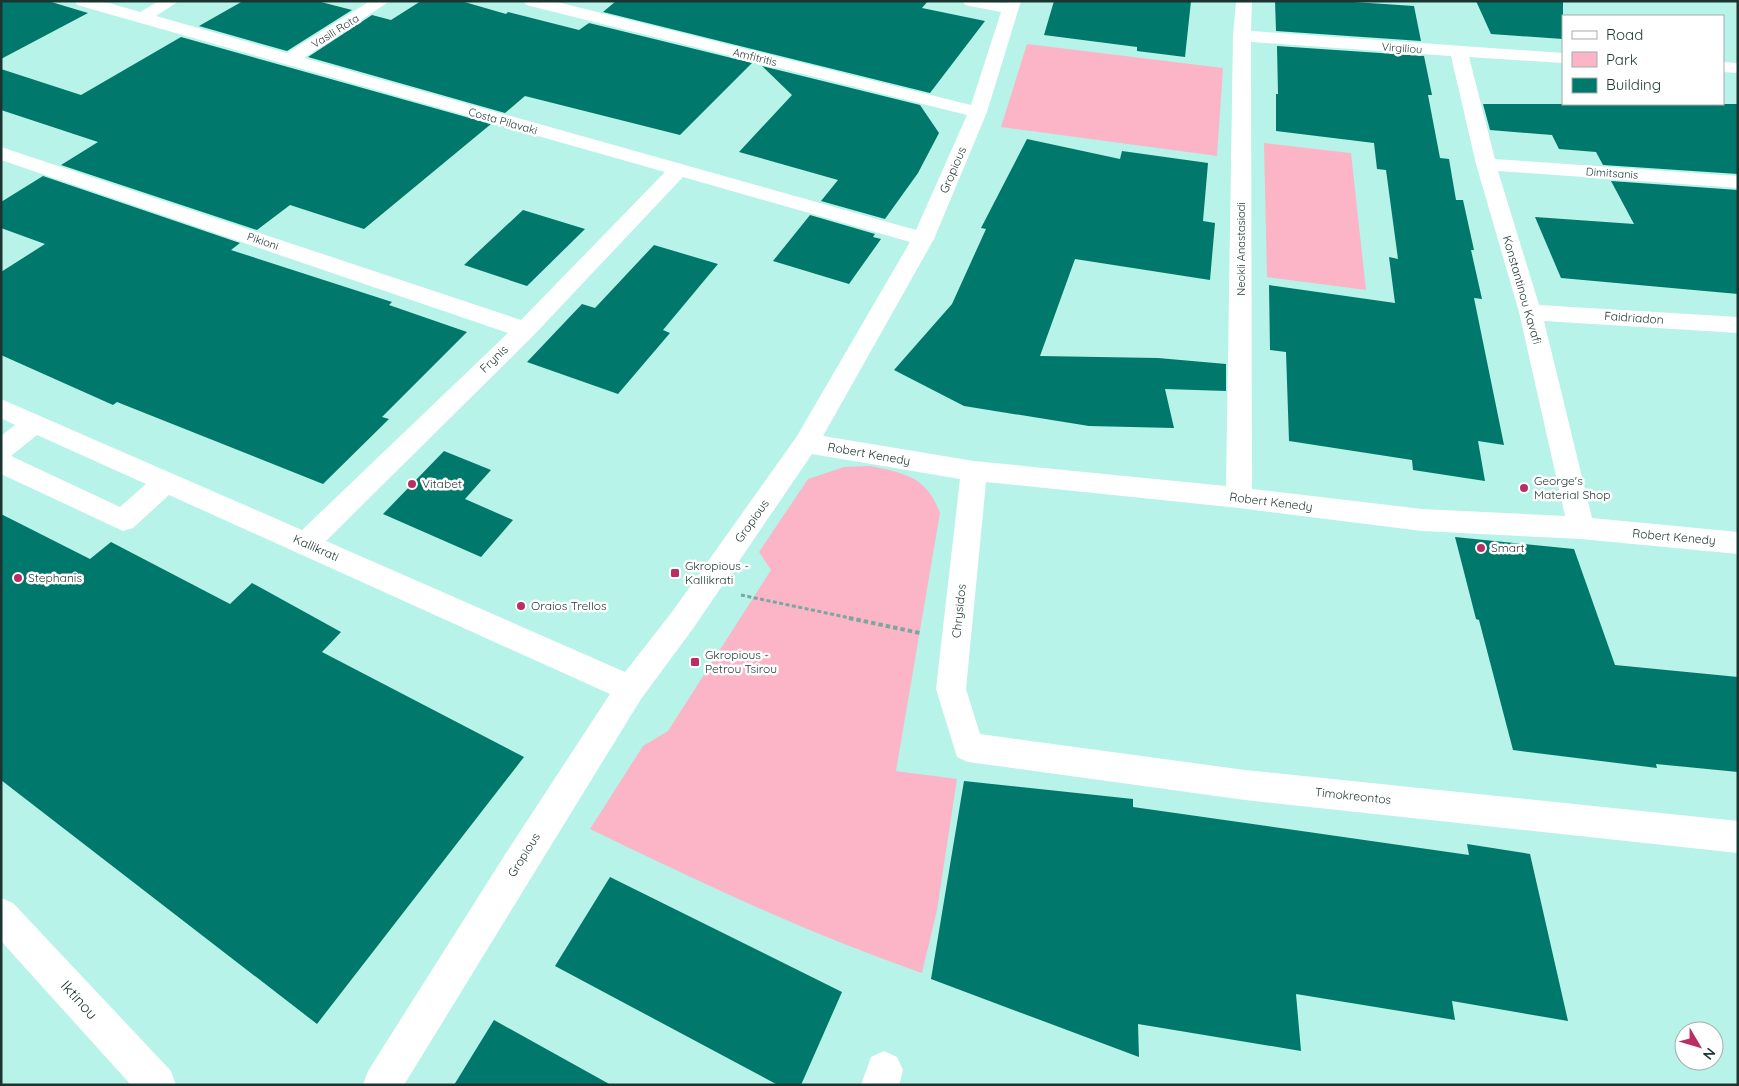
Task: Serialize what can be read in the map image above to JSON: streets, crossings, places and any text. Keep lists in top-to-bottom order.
{
  "streets": {
    "street": [
      "Vasili Rota",
      "Virgiliou",
      "Amfitritis",
      "Costa Pilavaki",
      "Gropious",
      "Dimitsanis",
      "Pikioni",
      "Neokli Anastasiadi",
      "Konstantinou Kavafi",
      "Faidriadon",
      "Frynis",
      "Robert Kenedy",
      "Kallikrati",
      "Chrysidos",
      "Timokreontos",
      "Iktinou"
    ]
  },
  "crossings": [
    ["Vasili Rota", "Costa Pilavaki"],
    ["Virgiliou", "Neokli Anastasiadi"],
    ["Virgiliou", "Konstantinou Kavafi"],
    ["Amfitritis", "Gropious"],
    ["Costa Pilavaki", "Gropious"],
    ["Costa Pilavaki", "Frynis"],
    ["Gropious", "Robert Kenedy"],
    ["Gropious", "Kallikrati"],
    ["Dimitsanis", "Konstantinou Kavafi"],
    ["Pikioni", "Frynis"],
    ["Neokli Anastasiadi", "Robert Kenedy"],
    ["Konstantinou Kavafi", "Faidriadon"],
    ["Konstantinou Kavafi", "Robert Kenedy"],
    ["Frynis", "Kallikrati"],
    ["Robert Kenedy", "Chrysidos"],
    ["Chrysidos", "Timokreontos"]
  ],
  "places": {
    "other": [
      "Vitabet",
      "George's Material Shop",
      "Smart",
      "Stephanis",
      "Oraios Trellos"
    ],
    "transit": ["Gkropious - Kallikrati", "Gkropious - Petrou Tsirou"]
  },
  "legend": ["Road", "Park", "Building"],
  "north": "bottom right"
}
